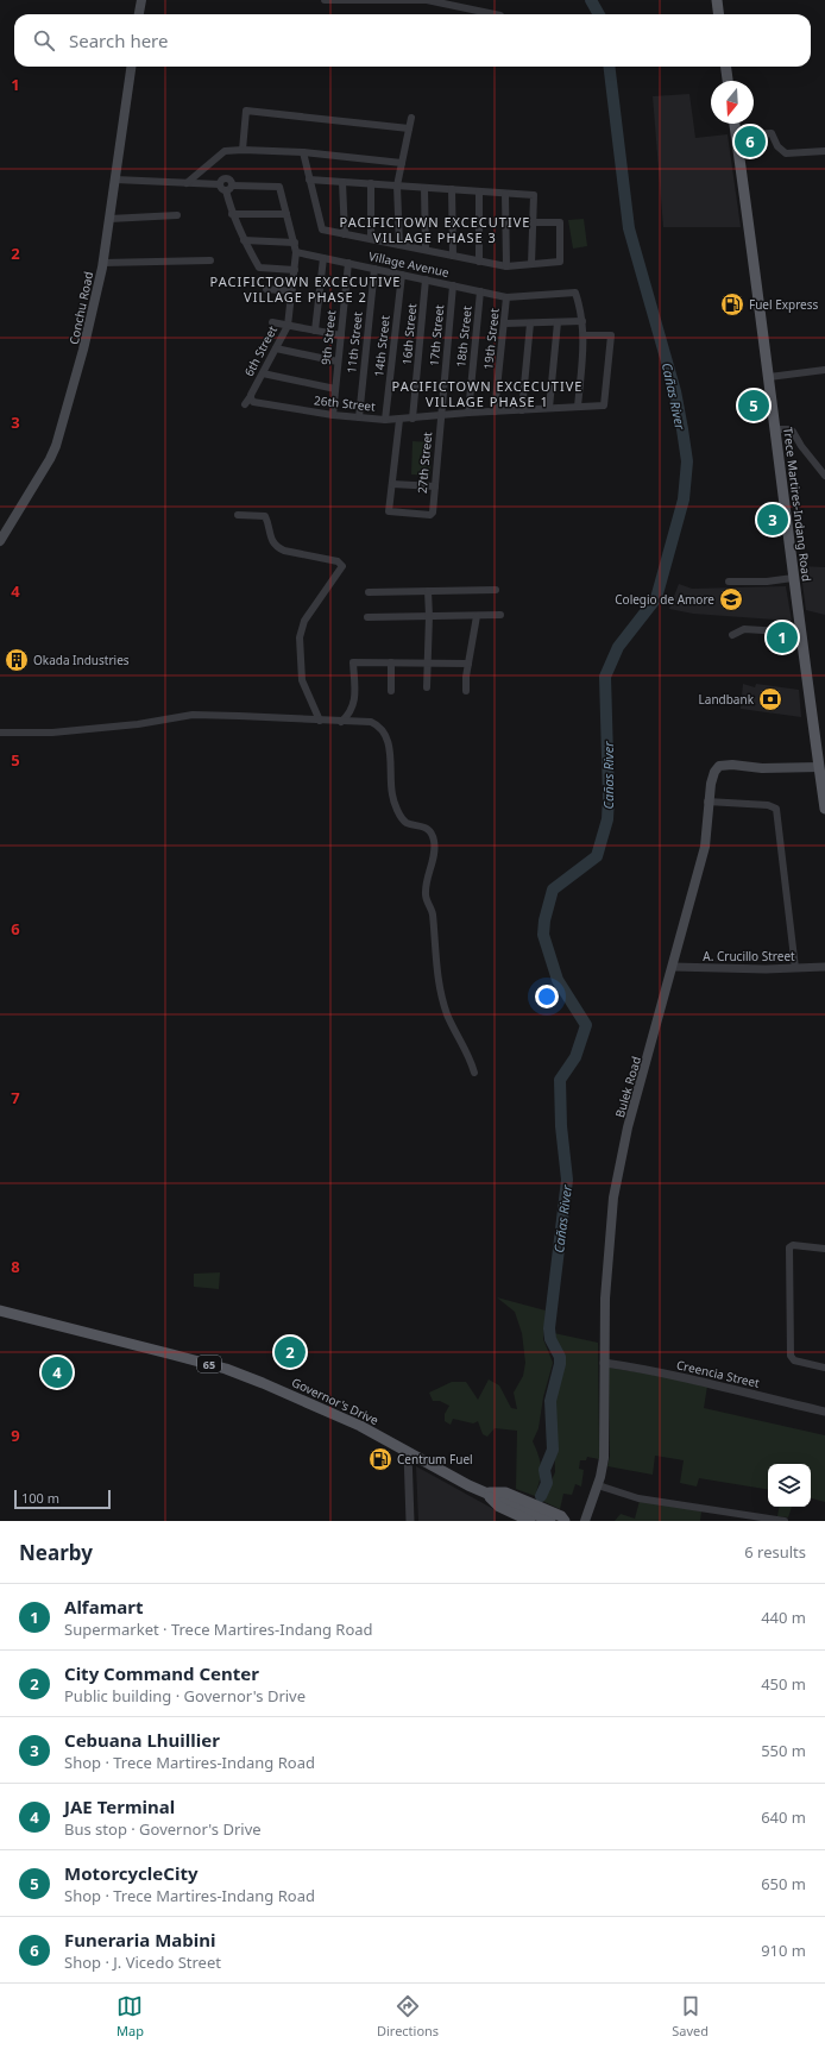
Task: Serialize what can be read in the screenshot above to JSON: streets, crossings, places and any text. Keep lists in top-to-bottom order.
{
  "streets": {
    "main road": [
      "Conchu Road",
      "Trece Martires-Indang Road",
      "Bulek Road",
      "65",
      "Governor's Drive"
    ],
    "street": [
      "Village Avenue",
      "16th Street",
      "17th Street",
      "18th Street",
      "9th Street",
      "19th Street",
      "11th Street",
      "14th Street",
      "6th Street",
      "26th Street",
      "27th Street",
      "A. Crucillo Street",
      "Creencia Street"
    ]
  },
  "crossings": [
    ["Village Avenue", "16th Street"],
    ["Village Avenue", "17th Street"],
    ["Village Avenue", "18th Street"],
    ["Village Avenue", "9th Street"],
    ["Village Avenue", "19th Street"],
    ["Village Avenue", "11th Street"],
    ["Village Avenue", "14th Street"],
    ["Village Avenue", "6th Street"],
    ["16th Street", "26th Street"],
    ["17th Street", "26th Street"],
    ["17th Street", "27th Street"],
    ["18th Street", "26th Street"],
    ["9th Street", "26th Street"],
    ["19th Street", "26th Street"],
    ["11th Street", "26th Street"],
    ["14th Street", "26th Street"],
    ["6th Street", "26th Street"],
    ["26th Street", "27th Street"],
    ["Trece Martires-Indang Road", "Bulek Road"],
    ["A. Crucillo Street", "Bulek Road"],
    ["Bulek Road", "Creencia Street"]
  ],
  "districts": ["PACIFICTOWN EXCECUTIVE VILLAGE PHASE 3", "PACIFICTOWN EXCECUTIVE VILLAGE PHASE 2", "PACIFICTOWN EXCECUTIVE VILLAGE PHASE 1"],
  "water": ["Cañas River"],
  "places": {
    "fuel station": ["Fuel Express", "Centrum Fuel"],
    "school or university": ["Colegio de Amore"],
    "building": ["Okada Industries"],
    "bank": ["Landbank"]
  },
  "scale_bar": "100 m",
  "north": "bottom",
  "page": {
    "search": "Search here",
    "pins": [
      "6",
      "5",
      "3",
      "1",
      "2",
      "4"
    ],
    "scale": "100 m",
    "heading": ["Nearby", "6 results"],
    "list": [
      {
        "mark": "1",
        "name": "Alfamart",
        "note": "Supermarket · Trece Martires-Indang Road",
        "value": "440 m"
      },
      {
        "mark": "2",
        "name": "City Command Center",
        "note": "Public building · Governor's Drive",
        "value": "450 m"
      },
      {
        "mark": "3",
        "name": "Cebuana Lhuillier",
        "note": "Shop · Trece Martires-Indang Road",
        "value": "550 m"
      },
      {
        "mark": "4",
        "name": "JAE Terminal",
        "note": "Bus stop · Governor's Drive",
        "value": "640 m"
      },
      {
        "mark": "5",
        "name": "MotorcycleCity",
        "note": "Shop · Trece Martires-Indang Road",
        "value": "650 m"
      },
      {
        "mark": "6",
        "name": "Funeraria Mabini",
        "note": "Shop · J. Vicedo Street",
        "value": "910 m"
      }
    ],
    "nav": ["Map", "Directions", "Saved"]
  },
  "grid": {
    "rows": [
      "1",
      "2",
      "3",
      "4",
      "5",
      "6",
      "7",
      "8",
      "9"
    ]
  }
}
